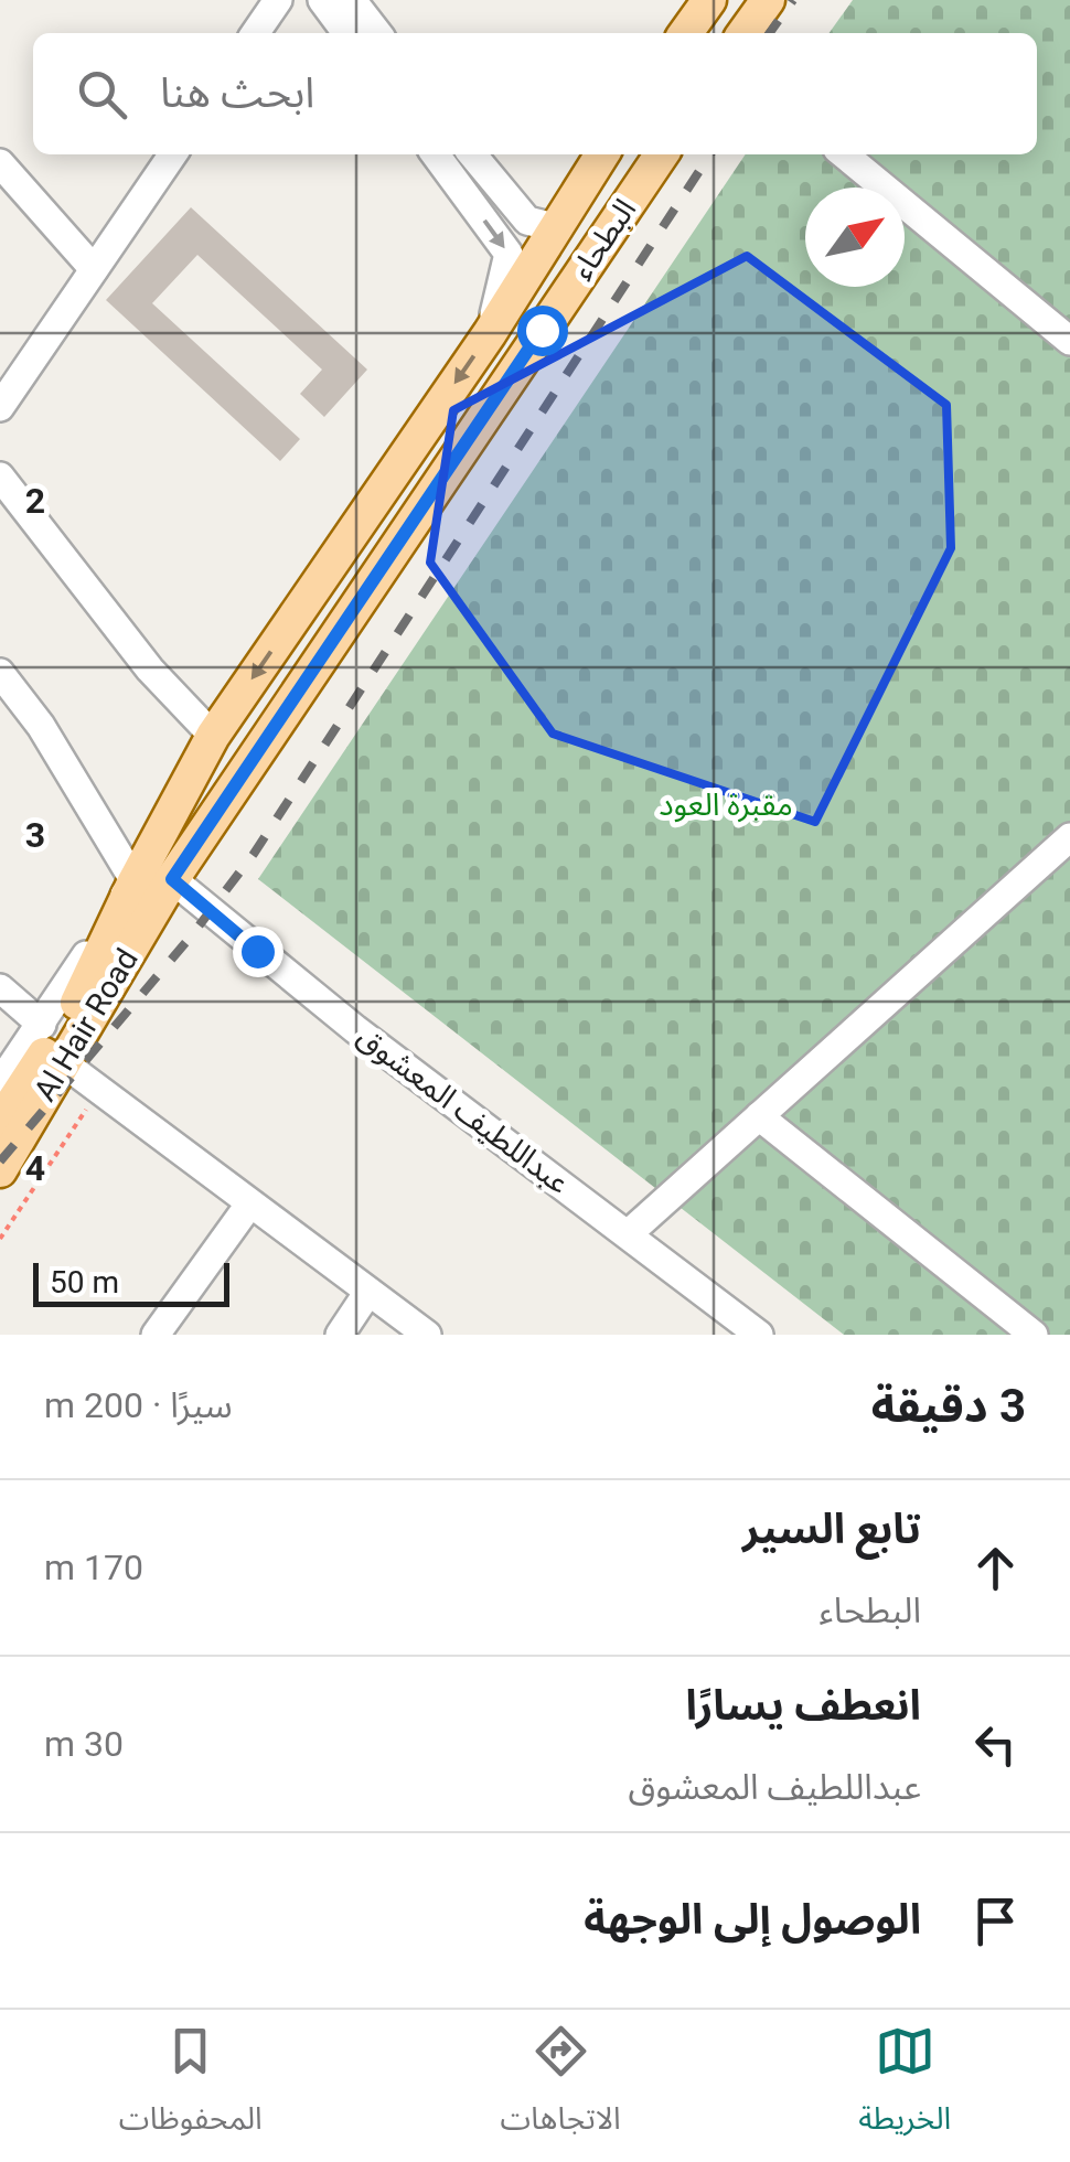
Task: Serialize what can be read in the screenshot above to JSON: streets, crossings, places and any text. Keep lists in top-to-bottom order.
{
  "streets": {
    "main road": ["البطحاء", "Al Hair Road"],
    "street": ["عبداللطيف المعشوق"]
  },
  "crossings": [
    ["البطحاء", "Al Hair Road"],
    ["البطحاء", "عبداللطيف المعشوق"],
    ["Al Hair Road", "عبداللطيف المعشوق"]
  ],
  "parks": ["مقبرة العود"],
  "scale_bar": "50 m",
  "north": "top right",
  "page": {
    "search": "ابحث هنا",
    "scale": "50 m",
    "heading": ["3 دقيقة", "سيرًا · 200 m"],
    "list": [
      ["تابع السير", "البطحاء", "170 m"],
      ["انعطف يسارًا", "عبداللطيف المعشوق", "30 m"],
      "الوصول إلى الوجهة"
    ],
    "nav": ["الخريطة", "الاتجاهات", "المحفوظات"]
  },
  "grid": {
    "rows": ["2", "3", "4"]
  }
}
